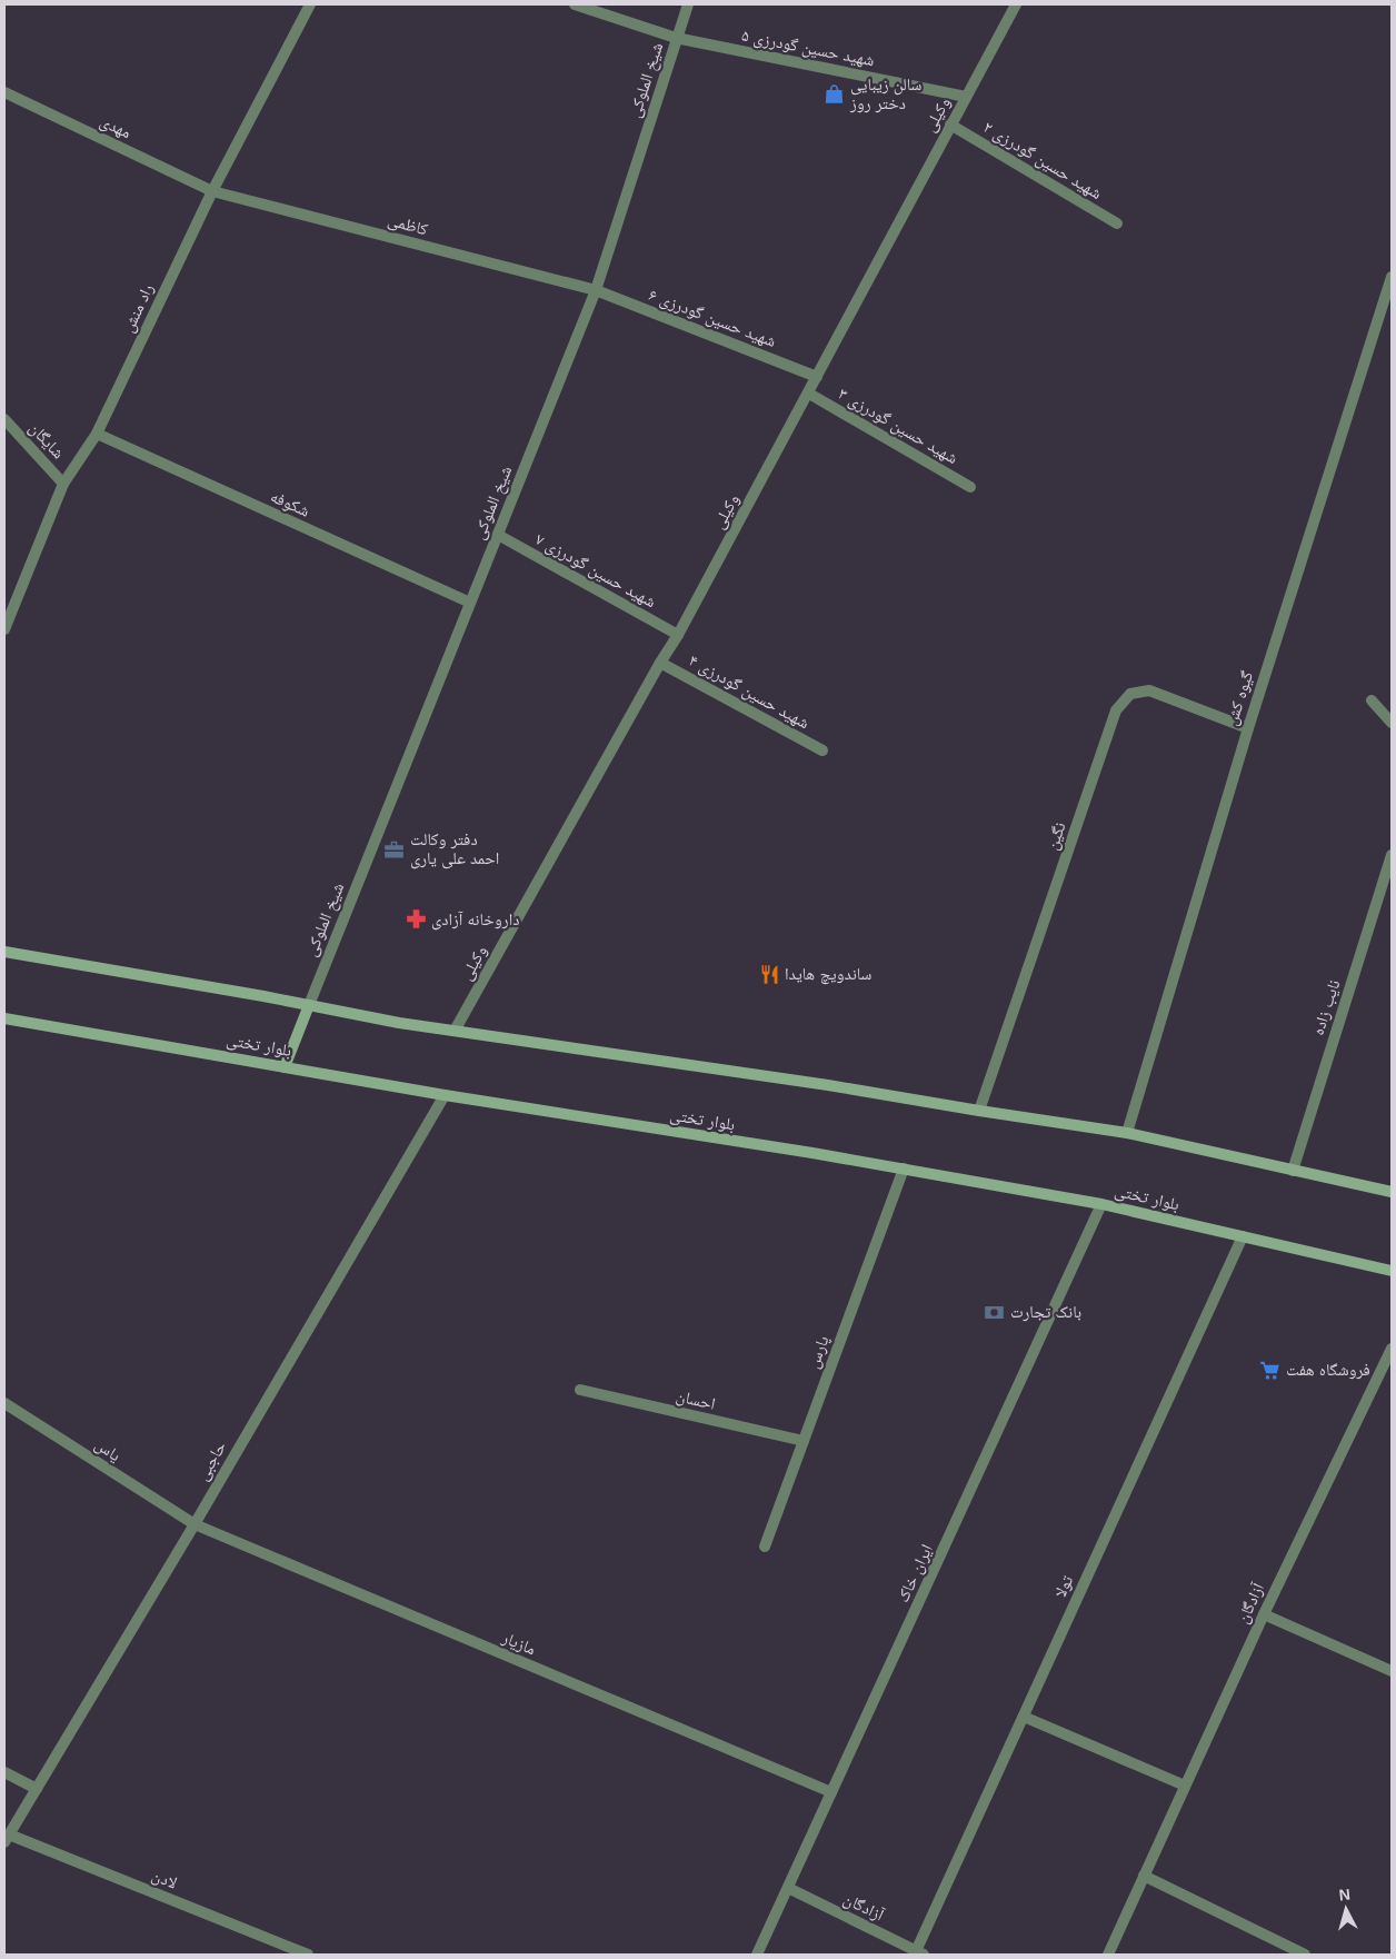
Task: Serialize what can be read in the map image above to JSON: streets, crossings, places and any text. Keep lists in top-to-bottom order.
{
  "streets": {
    "main road": ["بلوار تختی"],
    "street": [
      "شهید حسین گودرزی ۵",
      "شیخ الملوکی",
      "وکیلی",
      "مهدی",
      "شهید حسین گودرزی ۲",
      "کاظمی",
      "راد منش",
      "شهید حسین گودرزی ۶",
      "شهید حسین گودرزی ۳",
      "شایگان",
      "شکوفه",
      "شهید حسین گودرزی ۷",
      "شهید حسین گودرزی ۴",
      "گیوه کش",
      "نگین",
      "نایب زاده",
      "پارس",
      "احسان",
      "یاس",
      "حاجبی",
      "ایران خاک",
      "تولا",
      "آزادگان",
      "مازیار",
      "لادن"
    ]
  },
  "crossings": [
    ["شهید حسین گودرزی ۵", "شیخ الملوکی"],
    ["شهید حسین گودرزی ۵", "وکیلی"],
    ["شیخ الملوکی", "کاظمی"],
    ["شیخ الملوکی", "شهید حسین گودرزی ۶"],
    ["شیخ الملوکی", "شکوفه"],
    ["شیخ الملوکی", "شهید حسین گودرزی ۷"],
    ["وکیلی", "شهید حسین گودرزی ۲"],
    ["وکیلی", "شهید حسین گودرزی ۶"],
    ["وکیلی", "شهید حسین گودرزی ۳"],
    ["وکیلی", "شهید حسین گودرزی ۷"],
    ["وکیلی", "شهید حسین گودرزی ۴"],
    ["مهدی", "کاظمی"],
    ["مهدی", "راد منش"],
    ["کاظمی", "راد منش"],
    ["کاظمی", "شهید حسین گودرزی ۶"],
    ["راد منش", "شایگان"],
    ["راد منش", "شکوفه"],
    ["گیوه کش", "نگین"],
    ["بلوار تختی", "پارس"],
    ["بلوار تختی", "حاجبی"],
    ["بلوار تختی", "ایران خاک"],
    ["بلوار تختی", "تولا"],
    ["پارس", "احسان"],
    ["یاس", "حاجبی"],
    ["یاس", "مازیار"],
    ["حاجبی", "مازیار"],
    ["حاجبی", "لادن"],
    ["ایران خاک", "آزادگان"],
    ["ایران خاک", "مازیار"],
    ["تولا", "آزادگان"]
  ],
  "places": {
    "shop": ["سالن زیبایی دختر روز"],
    "office": ["دفتر وکالت احمد علی یاری"],
    "pharmacy": ["داروخانه آزادی"],
    "restaurant": ["ساندویچ هایدا"],
    "bank": ["بانک تجارت"],
    "supermarket": ["فروشگاه هفت"]
  },
  "north": "top"
}
